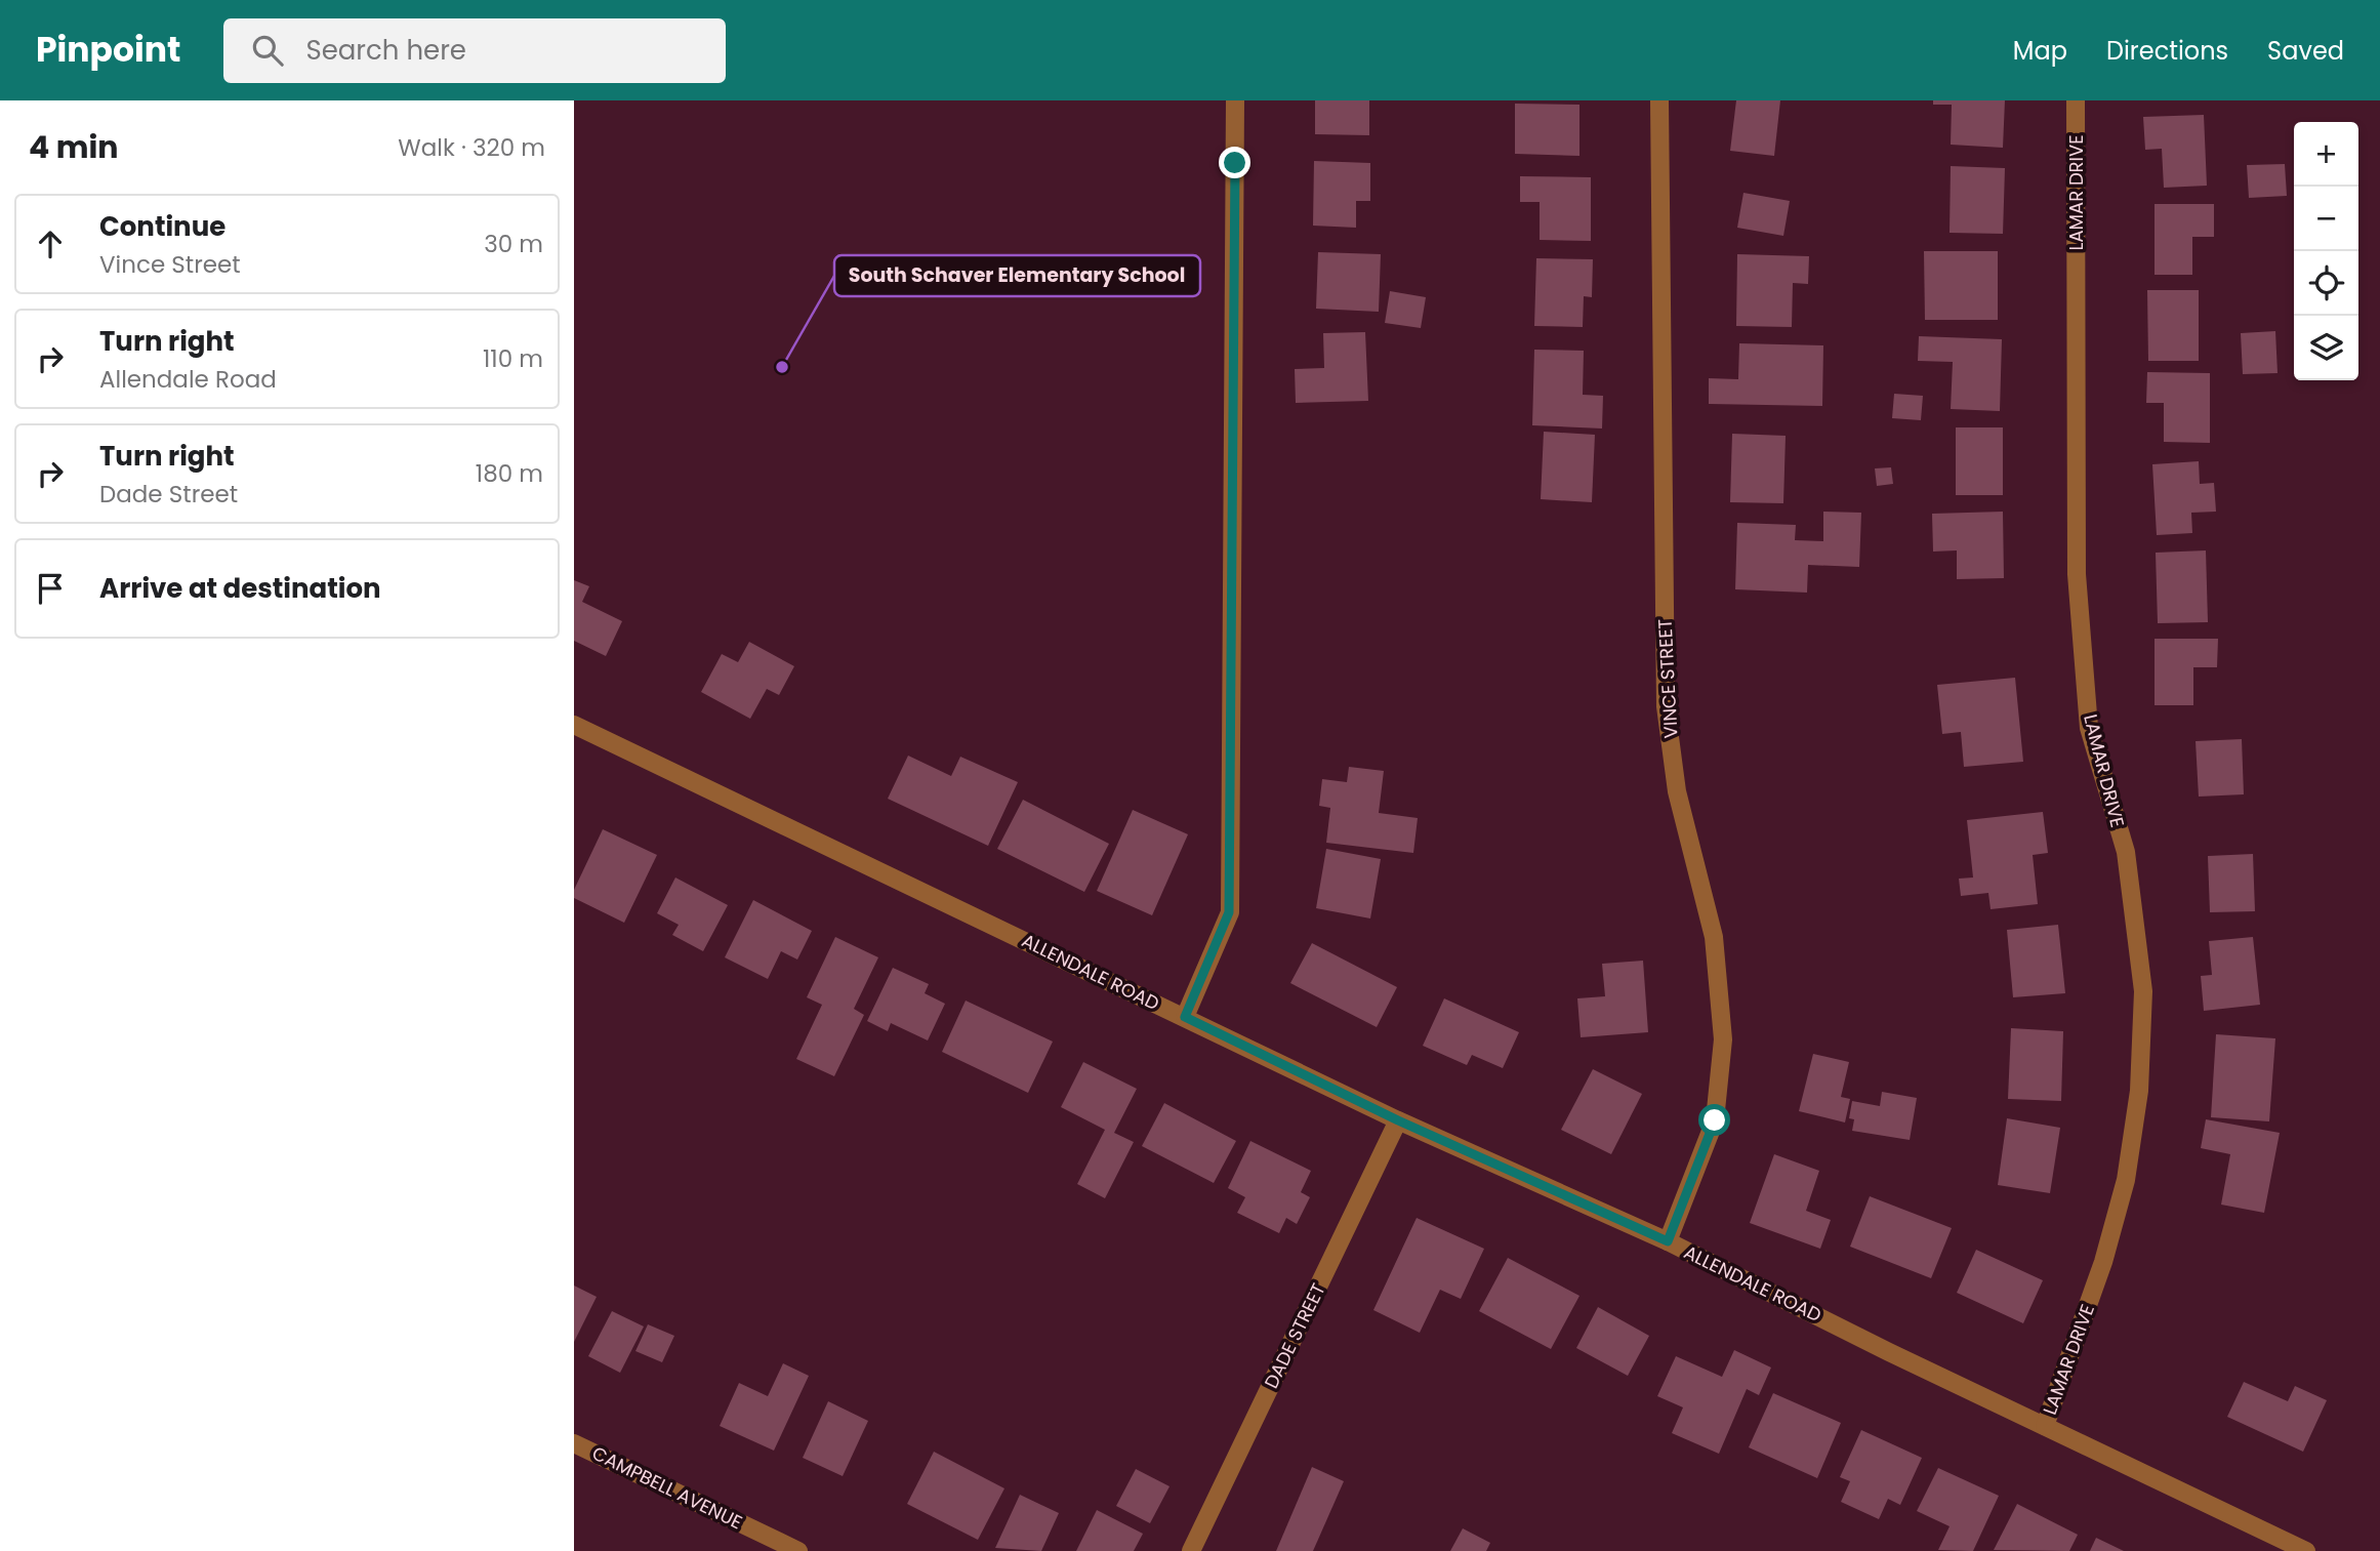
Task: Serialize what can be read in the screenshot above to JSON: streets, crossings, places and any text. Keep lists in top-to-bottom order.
{
  "streets": {
    "street": [
      "LAMAR DRIVE",
      "VINCE STREET",
      "ALLENDALE ROAD",
      "DADE STREET",
      "CAMPBELL AVENUE"
    ]
  },
  "crossings": [
    ["LAMAR DRIVE", "ALLENDALE ROAD"],
    ["VINCE STREET", "ALLENDALE ROAD"],
    ["ALLENDALE ROAD", "DADE STREET"]
  ],
  "places": ["South Schaver Elementary School"],
  "page": {
    "header": "Pinpoint",
    "search": "Search here",
    "nav": ["Map", "Directions", "Saved"],
    "heading": ["4 min", "Walk · 320 m"],
    "map_buttons": ["+", "−"],
    "list": [
      ["Continue", "Vince Street", "30 m"],
      ["Turn right", "Allendale Road", "110 m"],
      ["Turn right", "Dade Street", "180 m"],
      "Arrive at destination"
    ]
  }
}
